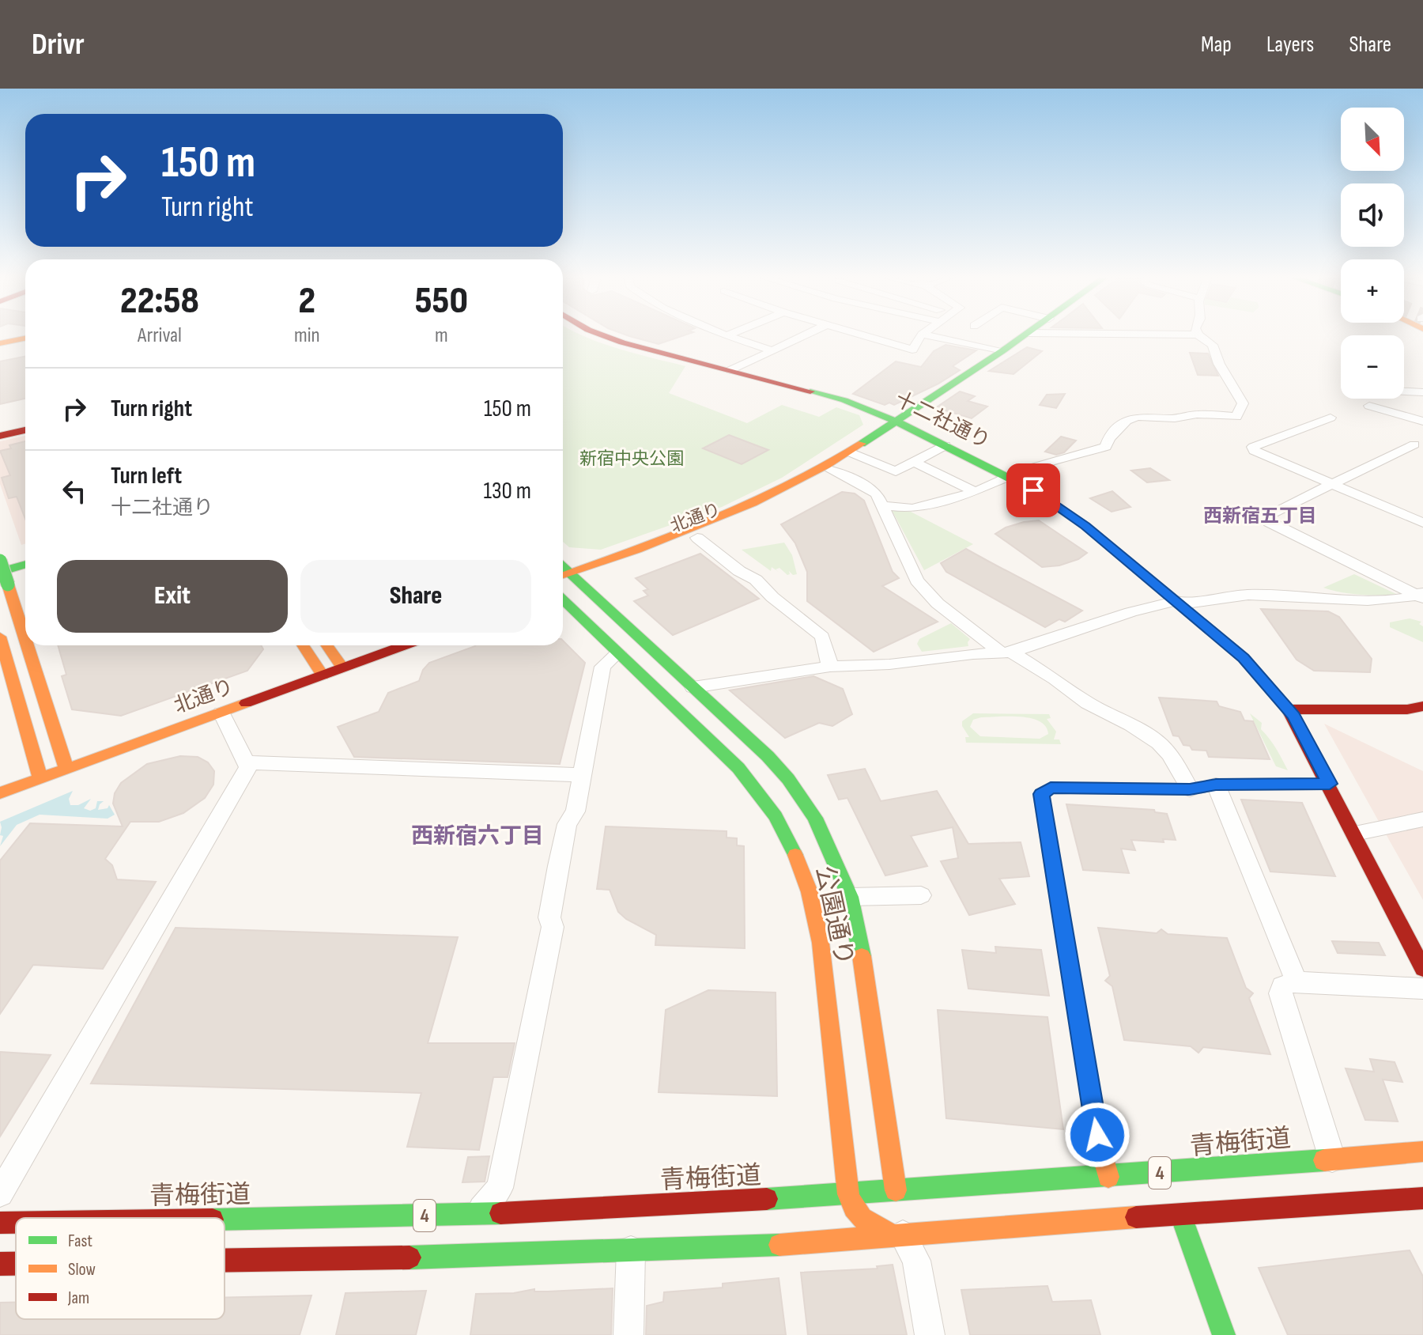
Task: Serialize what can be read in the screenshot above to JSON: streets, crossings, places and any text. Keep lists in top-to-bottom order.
{
  "streets": {
    "main road": [
      "十二社通り",
      "北通り",
      "公園通り",
      "青梅街道",
      "4"
    ]
  },
  "crossings": [
    ["十二社通り", "北通り"],
    ["北通り", "公園通り"],
    ["公園通り", "青梅街道"],
    ["公園通り", "4"]
  ],
  "districts": ["西新宿五丁目", "西新宿六丁目"],
  "parks": ["新宿中央公園"],
  "legend": ["Fast", "Slow", "Jam"],
  "north": "bottom right",
  "page": {
    "header": "Drivr",
    "nav": ["Map", "Layers", "Share"],
    "map_buttons": ["+", "−"],
    "turn": ["150 m", "Turn right"],
    "eta": [
      "22:58",
      "Arrival",
      "2",
      "min",
      "550",
      "m"
    ],
    "list": [
      {
        "name": "Turn right",
        "value": "150 m"
      },
      {
        "name": "Turn left",
        "note": "十二社通り",
        "value": "130 m"
      }
    ],
    "buttons": ["Exit", "Share"]
  }
}
